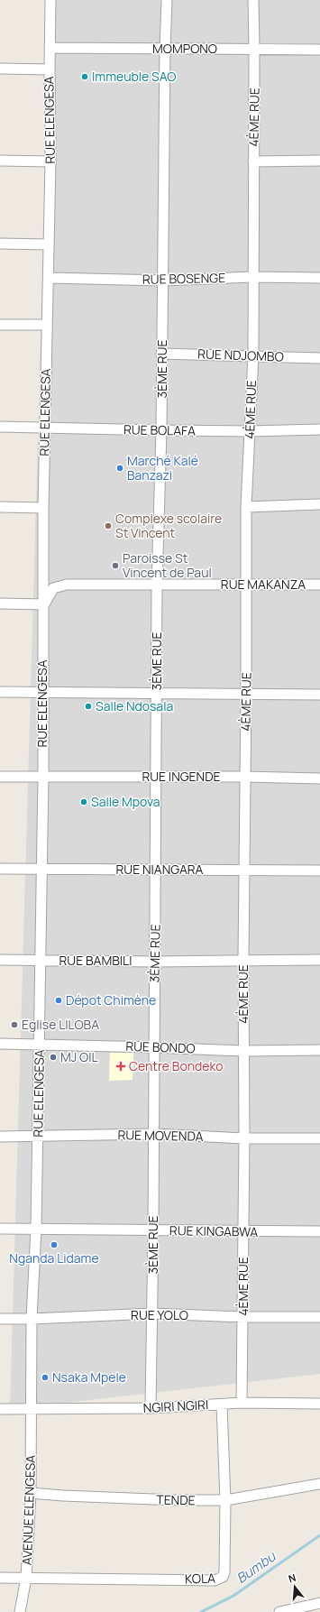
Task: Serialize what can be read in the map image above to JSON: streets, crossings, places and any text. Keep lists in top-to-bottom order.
{
  "streets": {
    "street": [
      "MOMPONO",
      "4ÈME RUE",
      "RUE ELENGESA",
      "RUE BOSENGE",
      "RUE NDJOMBO",
      "3ÈME RUE",
      "RUE BOLAFA",
      "RUE MAKANZA",
      "RUE INGENDE",
      "RUE NIANGARA",
      "RUE BAMBILI",
      "RUE BONDO",
      "RUE MOVENDA",
      "RUE KINGABWA",
      "RUE YOLO",
      "NGIRI NGIRI",
      "TENDE",
      "AVENUE ELENGESA",
      "KOLA"
    ]
  },
  "crossings": [
    ["MOMPONO", "4ÈME RUE"],
    ["MOMPONO", "RUE ELENGESA"],
    ["MOMPONO", "3ÈME RUE"],
    ["4ÈME RUE", "RUE BOSENGE"],
    ["4ÈME RUE", "RUE NDJOMBO"],
    ["4ÈME RUE", "RUE BOLAFA"],
    ["4ÈME RUE", "RUE MAKANZA"],
    ["4ÈME RUE", "RUE INGENDE"],
    ["4ÈME RUE", "RUE NIANGARA"],
    ["4ÈME RUE", "RUE BAMBILI"],
    ["4ÈME RUE", "RUE BONDO"],
    ["4ÈME RUE", "RUE MOVENDA"],
    ["4ÈME RUE", "RUE KINGABWA"],
    ["4ÈME RUE", "RUE YOLO"],
    ["4ÈME RUE", "NGIRI NGIRI"],
    ["RUE ELENGESA", "RUE BOSENGE"],
    ["RUE ELENGESA", "RUE BOLAFA"],
    ["RUE ELENGESA", "RUE MAKANZA"],
    ["RUE ELENGESA", "RUE INGENDE"],
    ["RUE ELENGESA", "RUE NIANGARA"],
    ["RUE ELENGESA", "RUE BAMBILI"],
    ["RUE ELENGESA", "RUE BONDO"],
    ["RUE ELENGESA", "RUE MOVENDA"],
    ["RUE ELENGESA", "RUE KINGABWA"],
    ["RUE ELENGESA", "RUE YOLO"],
    ["RUE ELENGESA", "NGIRI NGIRI"],
    ["RUE ELENGESA", "AVENUE ELENGESA"],
    ["RUE BOSENGE", "3ÈME RUE"],
    ["RUE NDJOMBO", "3ÈME RUE"],
    ["3ÈME RUE", "RUE BOLAFA"],
    ["3ÈME RUE", "RUE MAKANZA"],
    ["3ÈME RUE", "RUE INGENDE"],
    ["3ÈME RUE", "RUE NIANGARA"],
    ["3ÈME RUE", "RUE BAMBILI"],
    ["3ÈME RUE", "RUE BONDO"],
    ["3ÈME RUE", "RUE MOVENDA"],
    ["3ÈME RUE", "RUE KINGABWA"],
    ["3ÈME RUE", "RUE YOLO"],
    ["3ÈME RUE", "NGIRI NGIRI"],
    ["NGIRI NGIRI", "AVENUE ELENGESA"],
    ["NGIRI NGIRI", "KOLA"],
    ["TENDE", "AVENUE ELENGESA"],
    ["TENDE", "KOLA"],
    ["AVENUE ELENGESA", "KOLA"]
  ],
  "water": ["Bumbu"],
  "places": {
    "other": [
      "Immeuble SAO",
      "Marché Kalé Banzazi",
      "Complexe scolaire St Vincent",
      "Paroisse St Vincent de Paul",
      "Salle Ndosala",
      "Salle Mpova",
      "Dépot Chimène",
      "Eglise LILOBA",
      "MJ OIL",
      "Nganda Lidame",
      "Nsaka Mpele"
    ],
    "health": ["Centre Bondeko"]
  },
  "north": "top"
}
